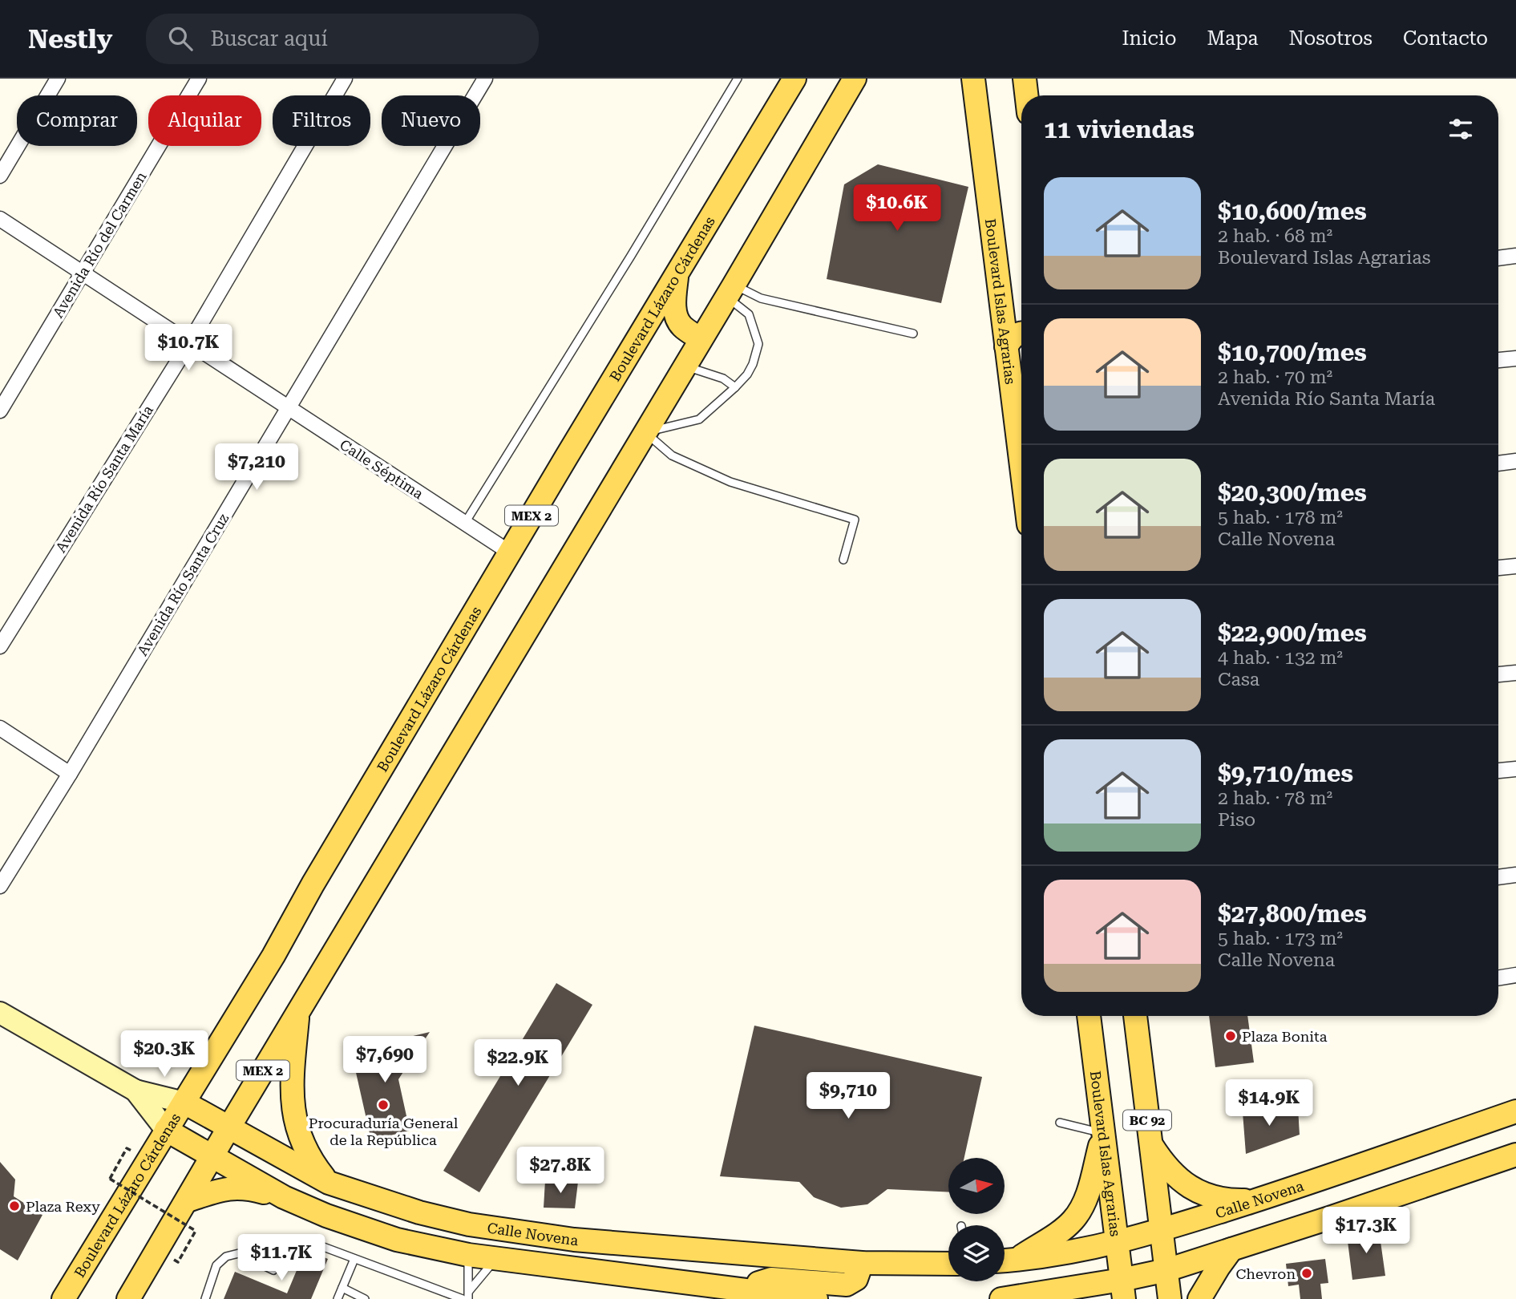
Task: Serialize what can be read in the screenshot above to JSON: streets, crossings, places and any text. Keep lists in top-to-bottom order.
{
  "streets": {
    "main road": [
      "Boulevard Lázaro Cárdenas",
      "Boulevard Islas Agrarias",
      "MEX 2",
      "BC 92",
      "Calle Novena"
    ],
    "street": [
      "Avenida Río del Carmen",
      "Calle Séptima",
      "Avenida Río Santa María",
      "Avenida Río Santa Cruz"
    ]
  },
  "crossings": [
    ["Avenida Río del Carmen", "Calle Séptima"],
    ["Boulevard Lázaro Cárdenas", "Calle Séptima"],
    ["Boulevard Lázaro Cárdenas", "Calle Novena"],
    ["Boulevard Islas Agrarias", "Calle Novena"],
    ["Calle Séptima", "Avenida Río Santa María"],
    ["Calle Séptima", "Avenida Río Santa Cruz"],
    ["MEX 2", "Calle Novena"],
    ["BC 92", "Calle Novena"]
  ],
  "places": [
    "Plaza Bonita",
    "Procuraduría General de la República",
    "Plaza Rexy",
    "Chevron"
  ],
  "north": "right",
  "page": {
    "header": "Nestly",
    "search": "Buscar aquí",
    "nav": [
      "Inicio",
      "Mapa",
      "Nosotros",
      "Contacto"
    ],
    "chip": [
      "Comprar",
      "Alquilar",
      "Filtros",
      "Nuevo"
    ],
    "heading": "11 viviendas",
    "list": [
      {
        "name": "$10,600/mes",
        "note": "2 hab. · 68 m² · Boulevard Islas Agrarias"
      },
      {
        "name": "$10,700/mes",
        "note": "2 hab. · 70 m² · Avenida Río Santa María"
      },
      {
        "name": "$20,300/mes",
        "note": "5 hab. · 178 m² · Calle Novena"
      },
      {
        "name": "$22,900/mes",
        "note": "4 hab. · 132 m² · Casa"
      },
      {
        "name": "$9,710/mes",
        "note": "2 hab. · 78 m² · Piso"
      },
      {
        "name": "$27,800/mes",
        "note": "5 hab. · 173 m² · Calle Novena"
      }
    ],
    "price": [
      "$10.6K",
      "$10.7K",
      "$7,210",
      "$20.3K",
      "$7,690",
      "$22.9K",
      "$9,710",
      "$14.9K",
      "$27.8K",
      "$17.3K",
      "$11.7K"
    ]
  }
}
